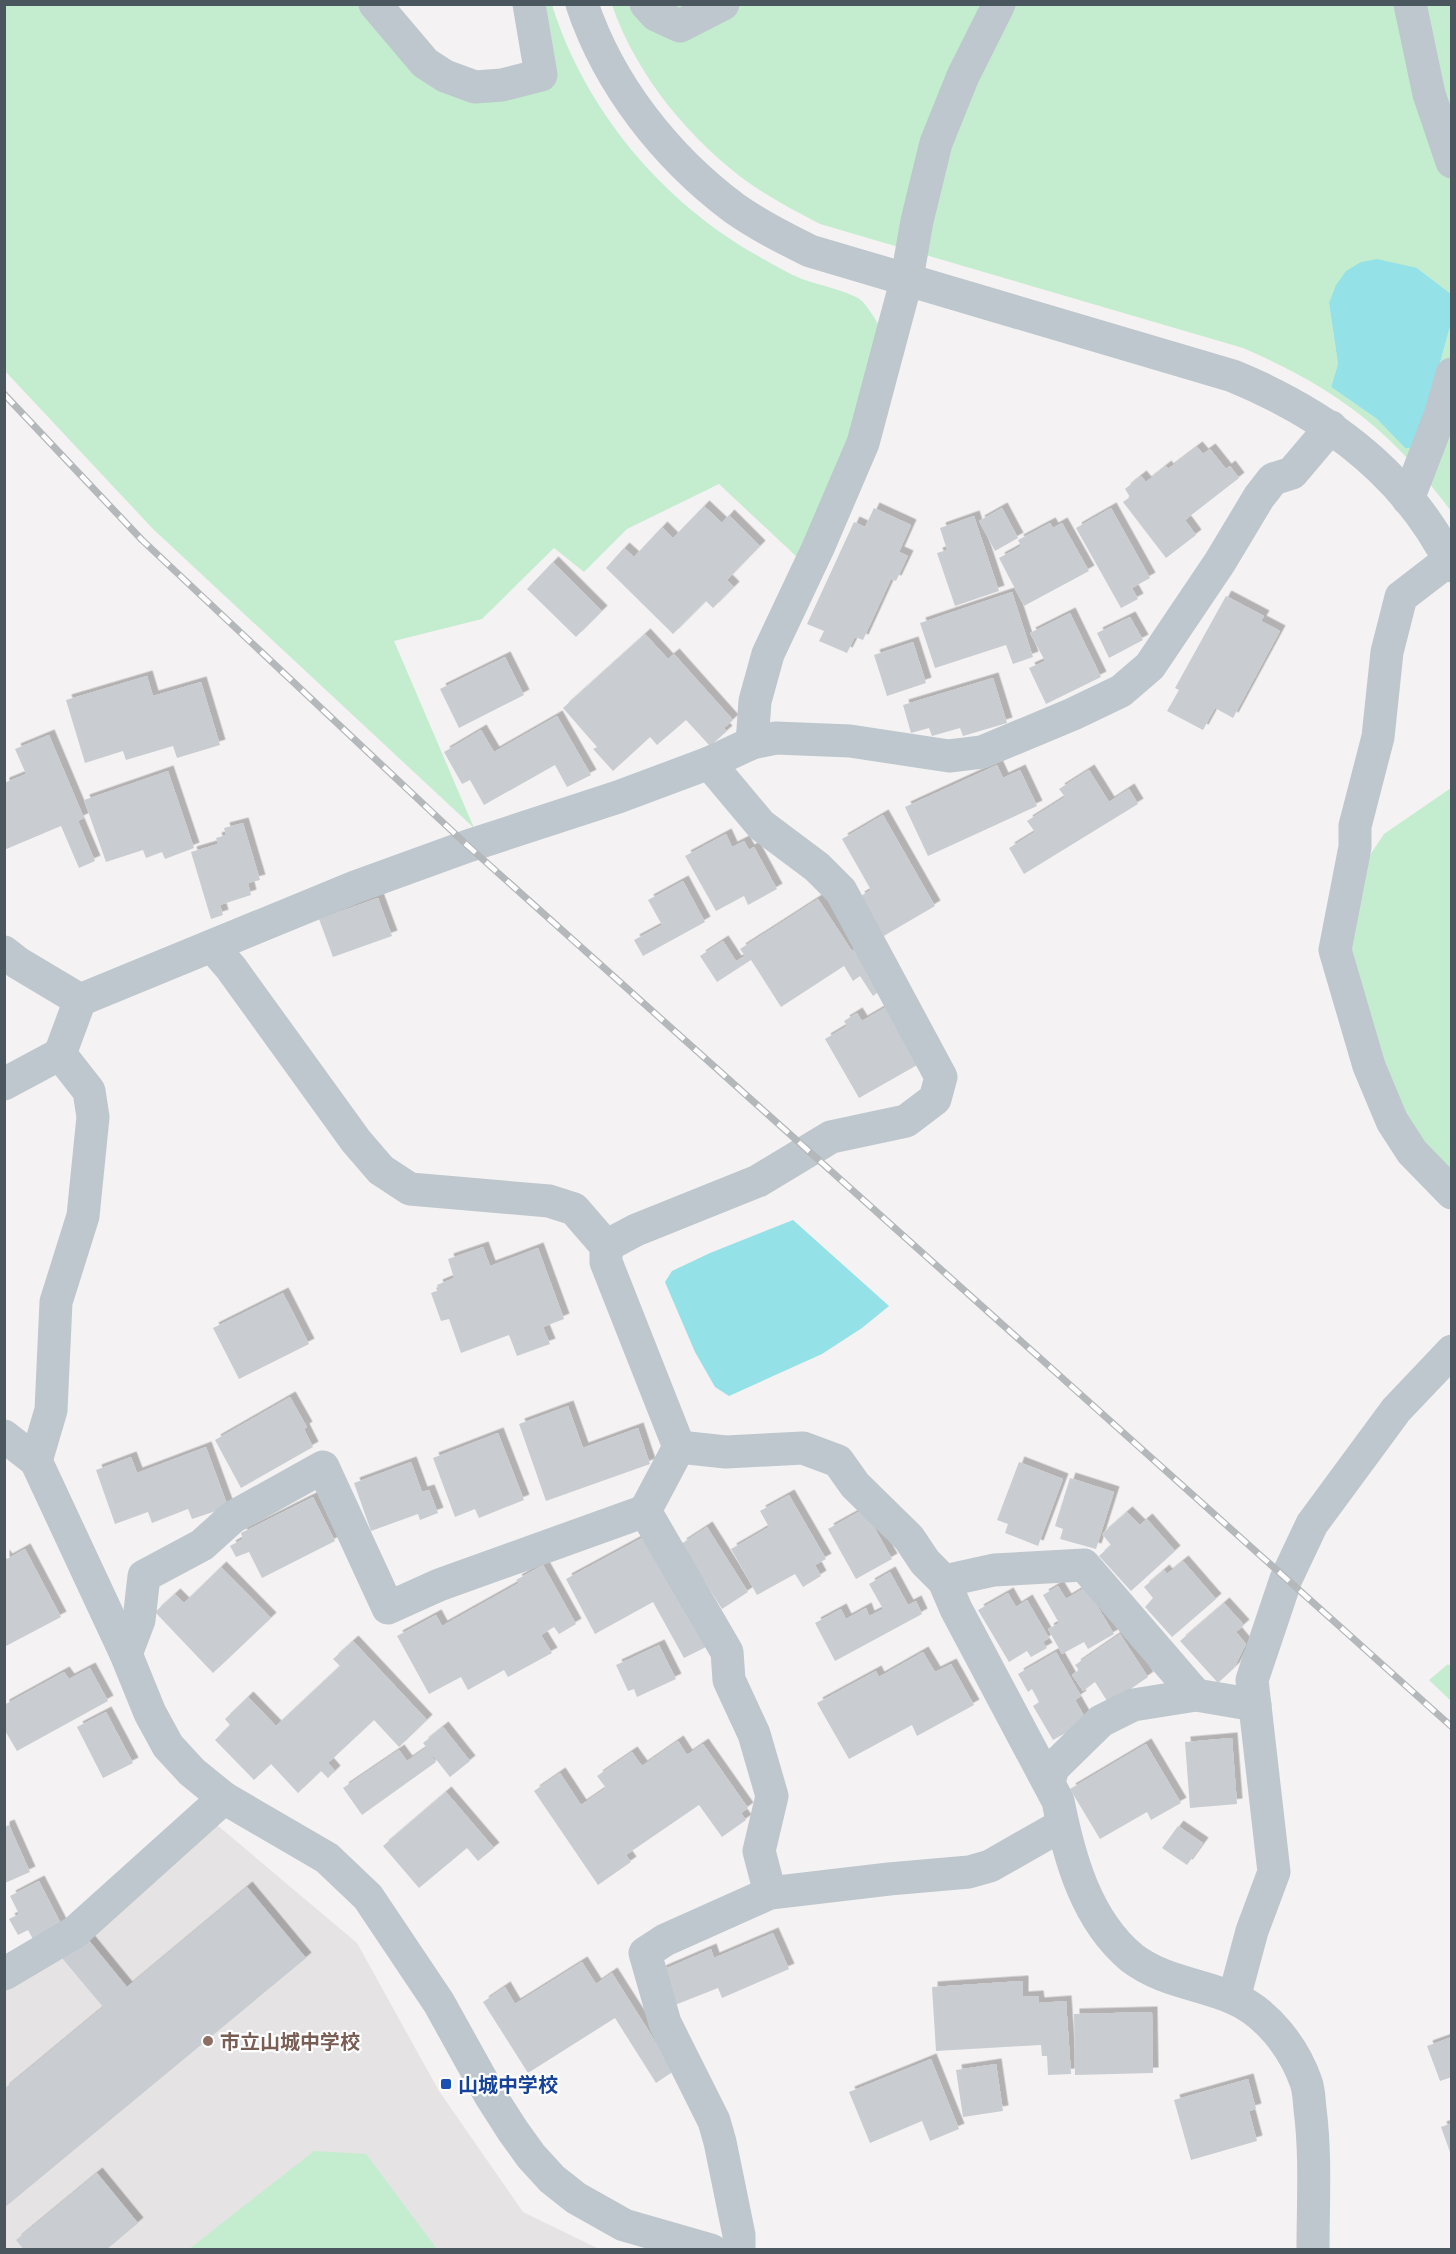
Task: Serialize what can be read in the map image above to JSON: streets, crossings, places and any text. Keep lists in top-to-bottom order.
{
  "places": {
    "other": ["市立山城中学校"],
    "transit": ["山城中学校"]
  }
}
